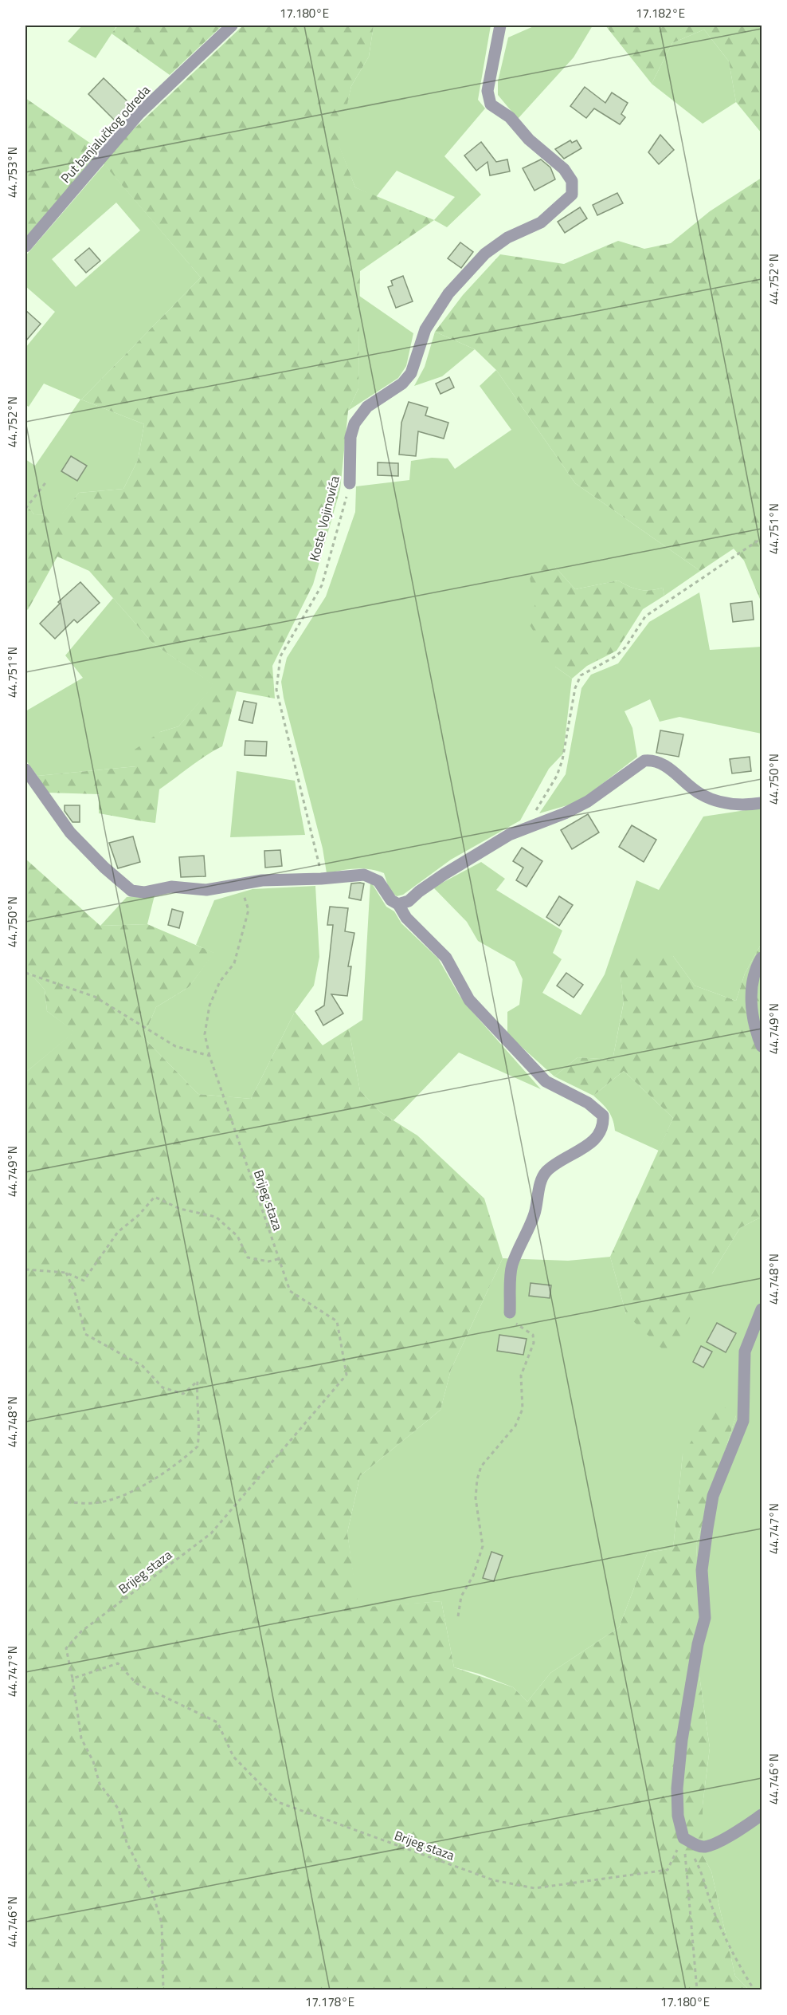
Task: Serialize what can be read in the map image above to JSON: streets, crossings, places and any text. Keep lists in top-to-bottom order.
{
  "streets": {
    "street": ["Put banjalučkog odreda", "Koste Vojinovića"],
    "path": ["Brijeg staza"]
  },
  "coordinates": [
    "17.180°E",
    "17.182°E",
    "44.753°N",
    "44.752°N",
    "44.751°N",
    "44.750°N",
    "44.749°N",
    "44.748°N",
    "44.747°N",
    "44.746°N",
    "17.178°E"
  ]
}
